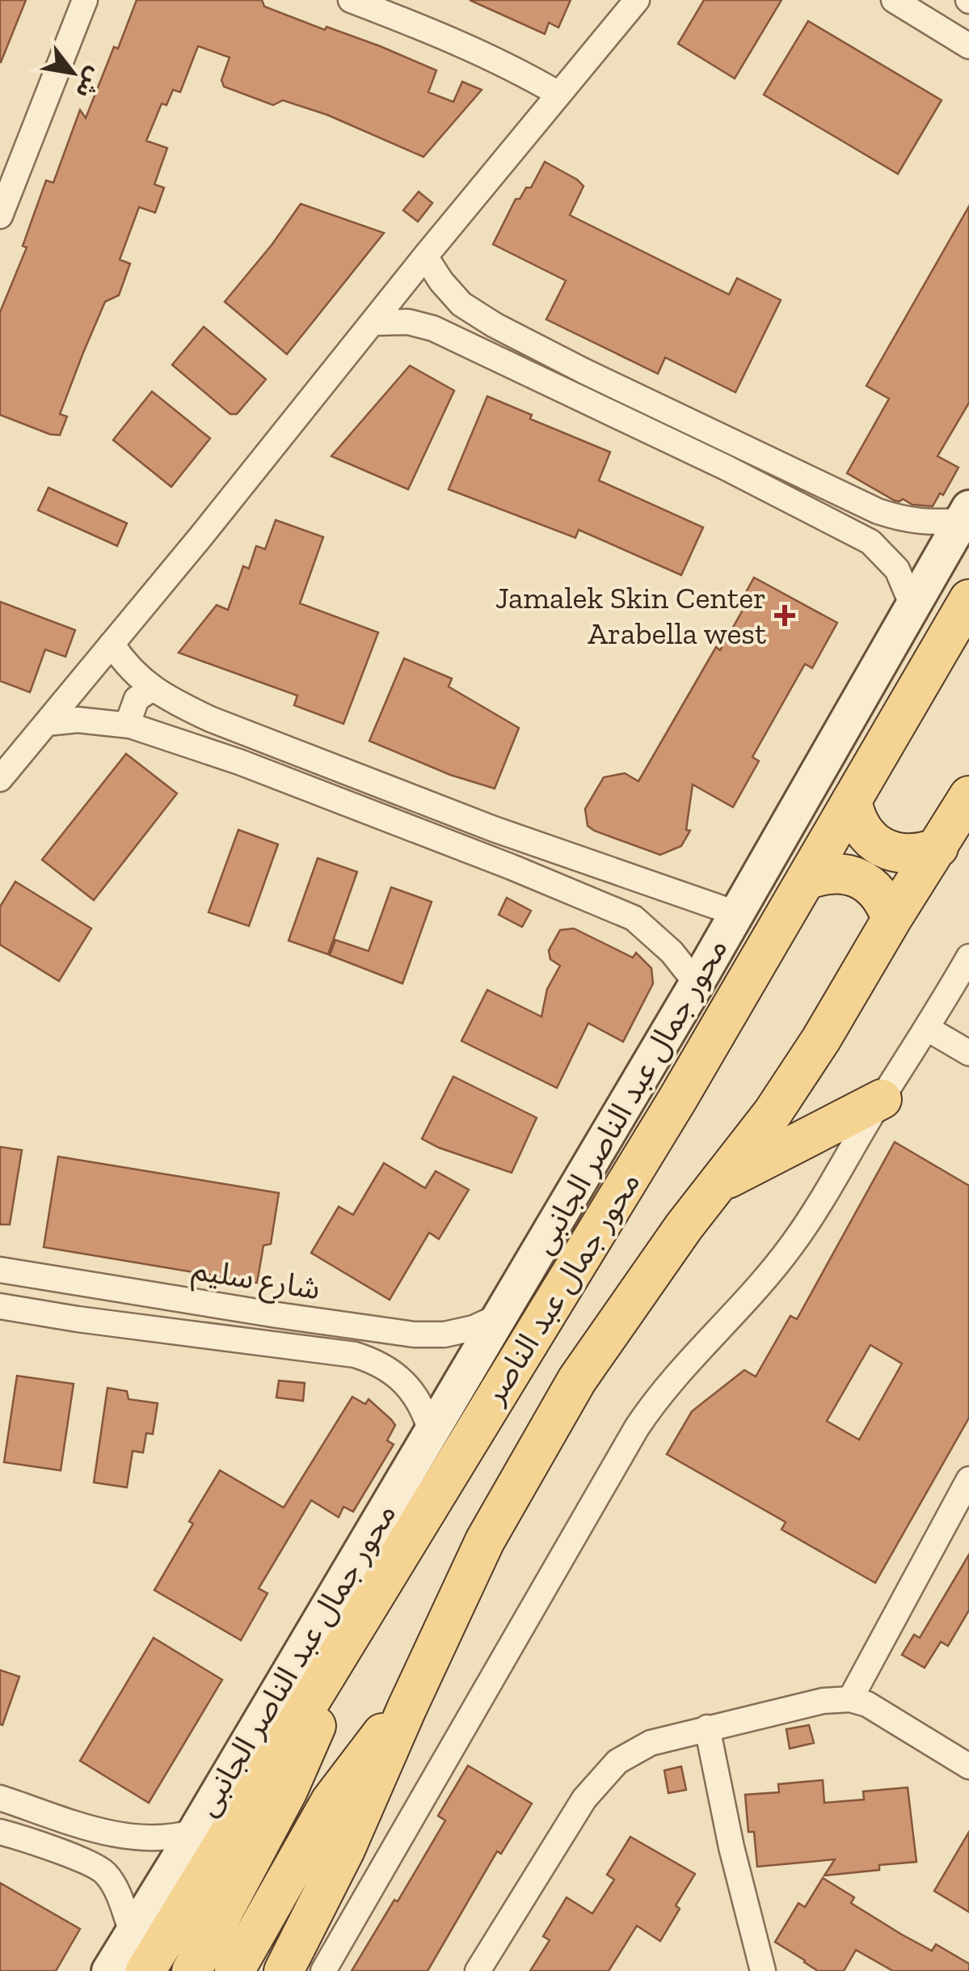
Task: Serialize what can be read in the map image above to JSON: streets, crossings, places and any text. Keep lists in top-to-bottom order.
{
  "streets": {
    "main road": ["محور جمال عبد الناصر"],
    "street": ["محور جمال عبد الناصر الجانبى", "شارع سليم"]
  },
  "crossings": [
    ["محور جمال عبد الناصر الجانبى", "شارع سليم"],
    ["محور جمال عبد الناصر الجانبى", "محور جمال عبد الناصر"]
  ],
  "places": {
    "health": ["Jamalek Skin Center Arabella west"]
  },
  "north": "bottom right"
}
